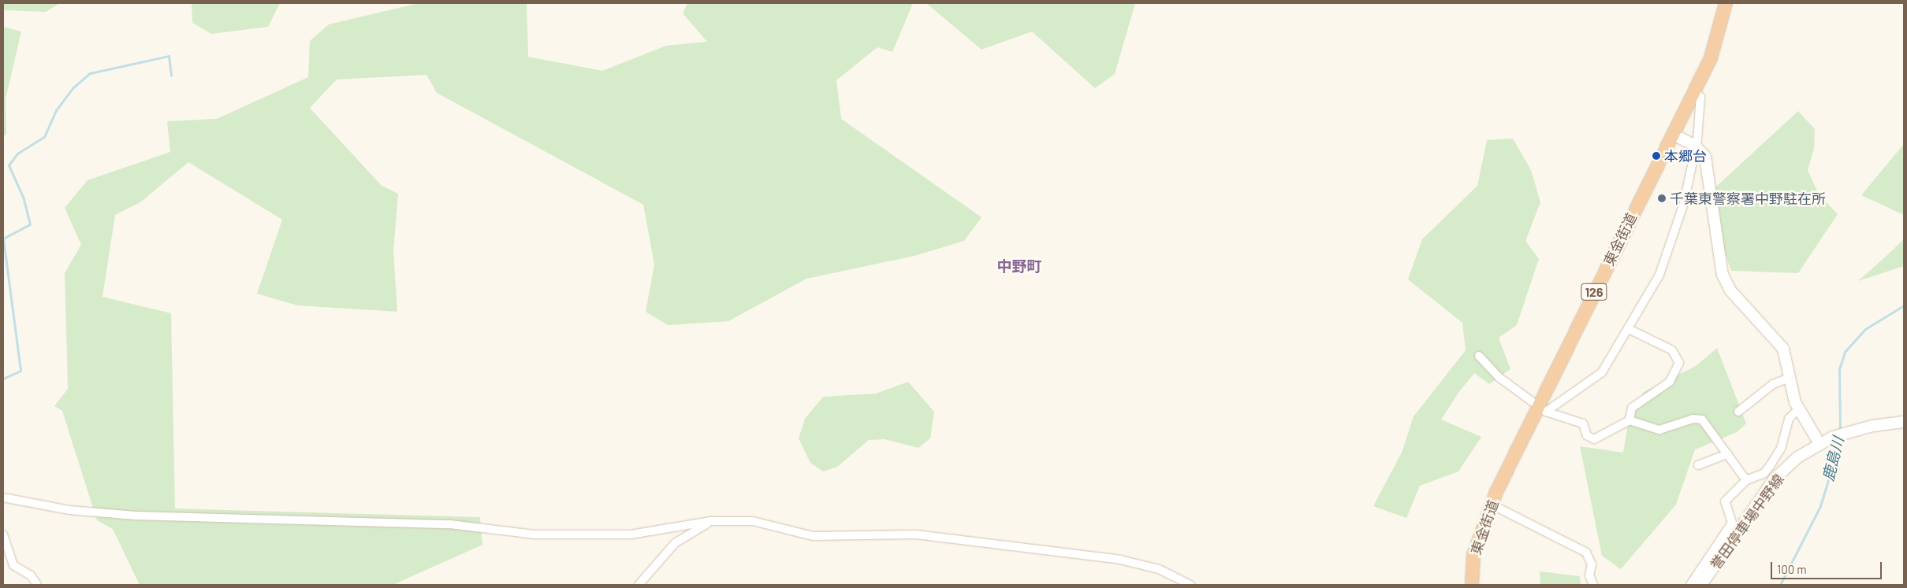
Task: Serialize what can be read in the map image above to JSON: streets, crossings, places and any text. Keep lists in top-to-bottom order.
{
  "streets": {
    "highway": ["東金街道", "126"],
    "main road": ["誉田停車場中野線"]
  },
  "districts": ["中野町"],
  "water": ["鹿島川"],
  "places": ["本郷台", "千葉東警察署中野駐在所"],
  "scale_bar": "100 m"
}
